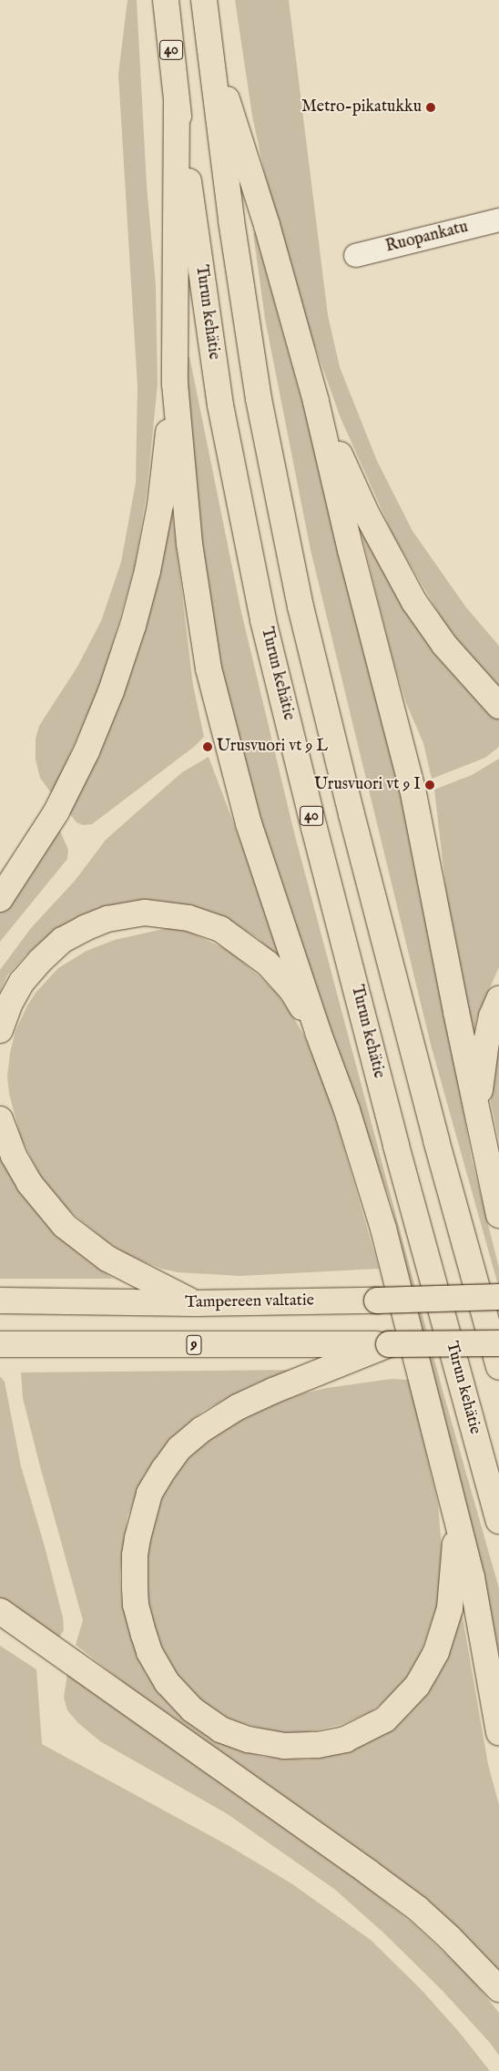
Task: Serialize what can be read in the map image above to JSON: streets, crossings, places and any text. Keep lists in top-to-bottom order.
{
  "streets": {
    "highway": [
      "40",
      "Turun kehätie",
      "Tampereen valtatie",
      "9"
    ],
    "street": ["Ruopankatu"]
  },
  "places": ["Metro-pikatukku", "Urusvuori vt 9 L", "Urusvuori vt 9 I"]
}
